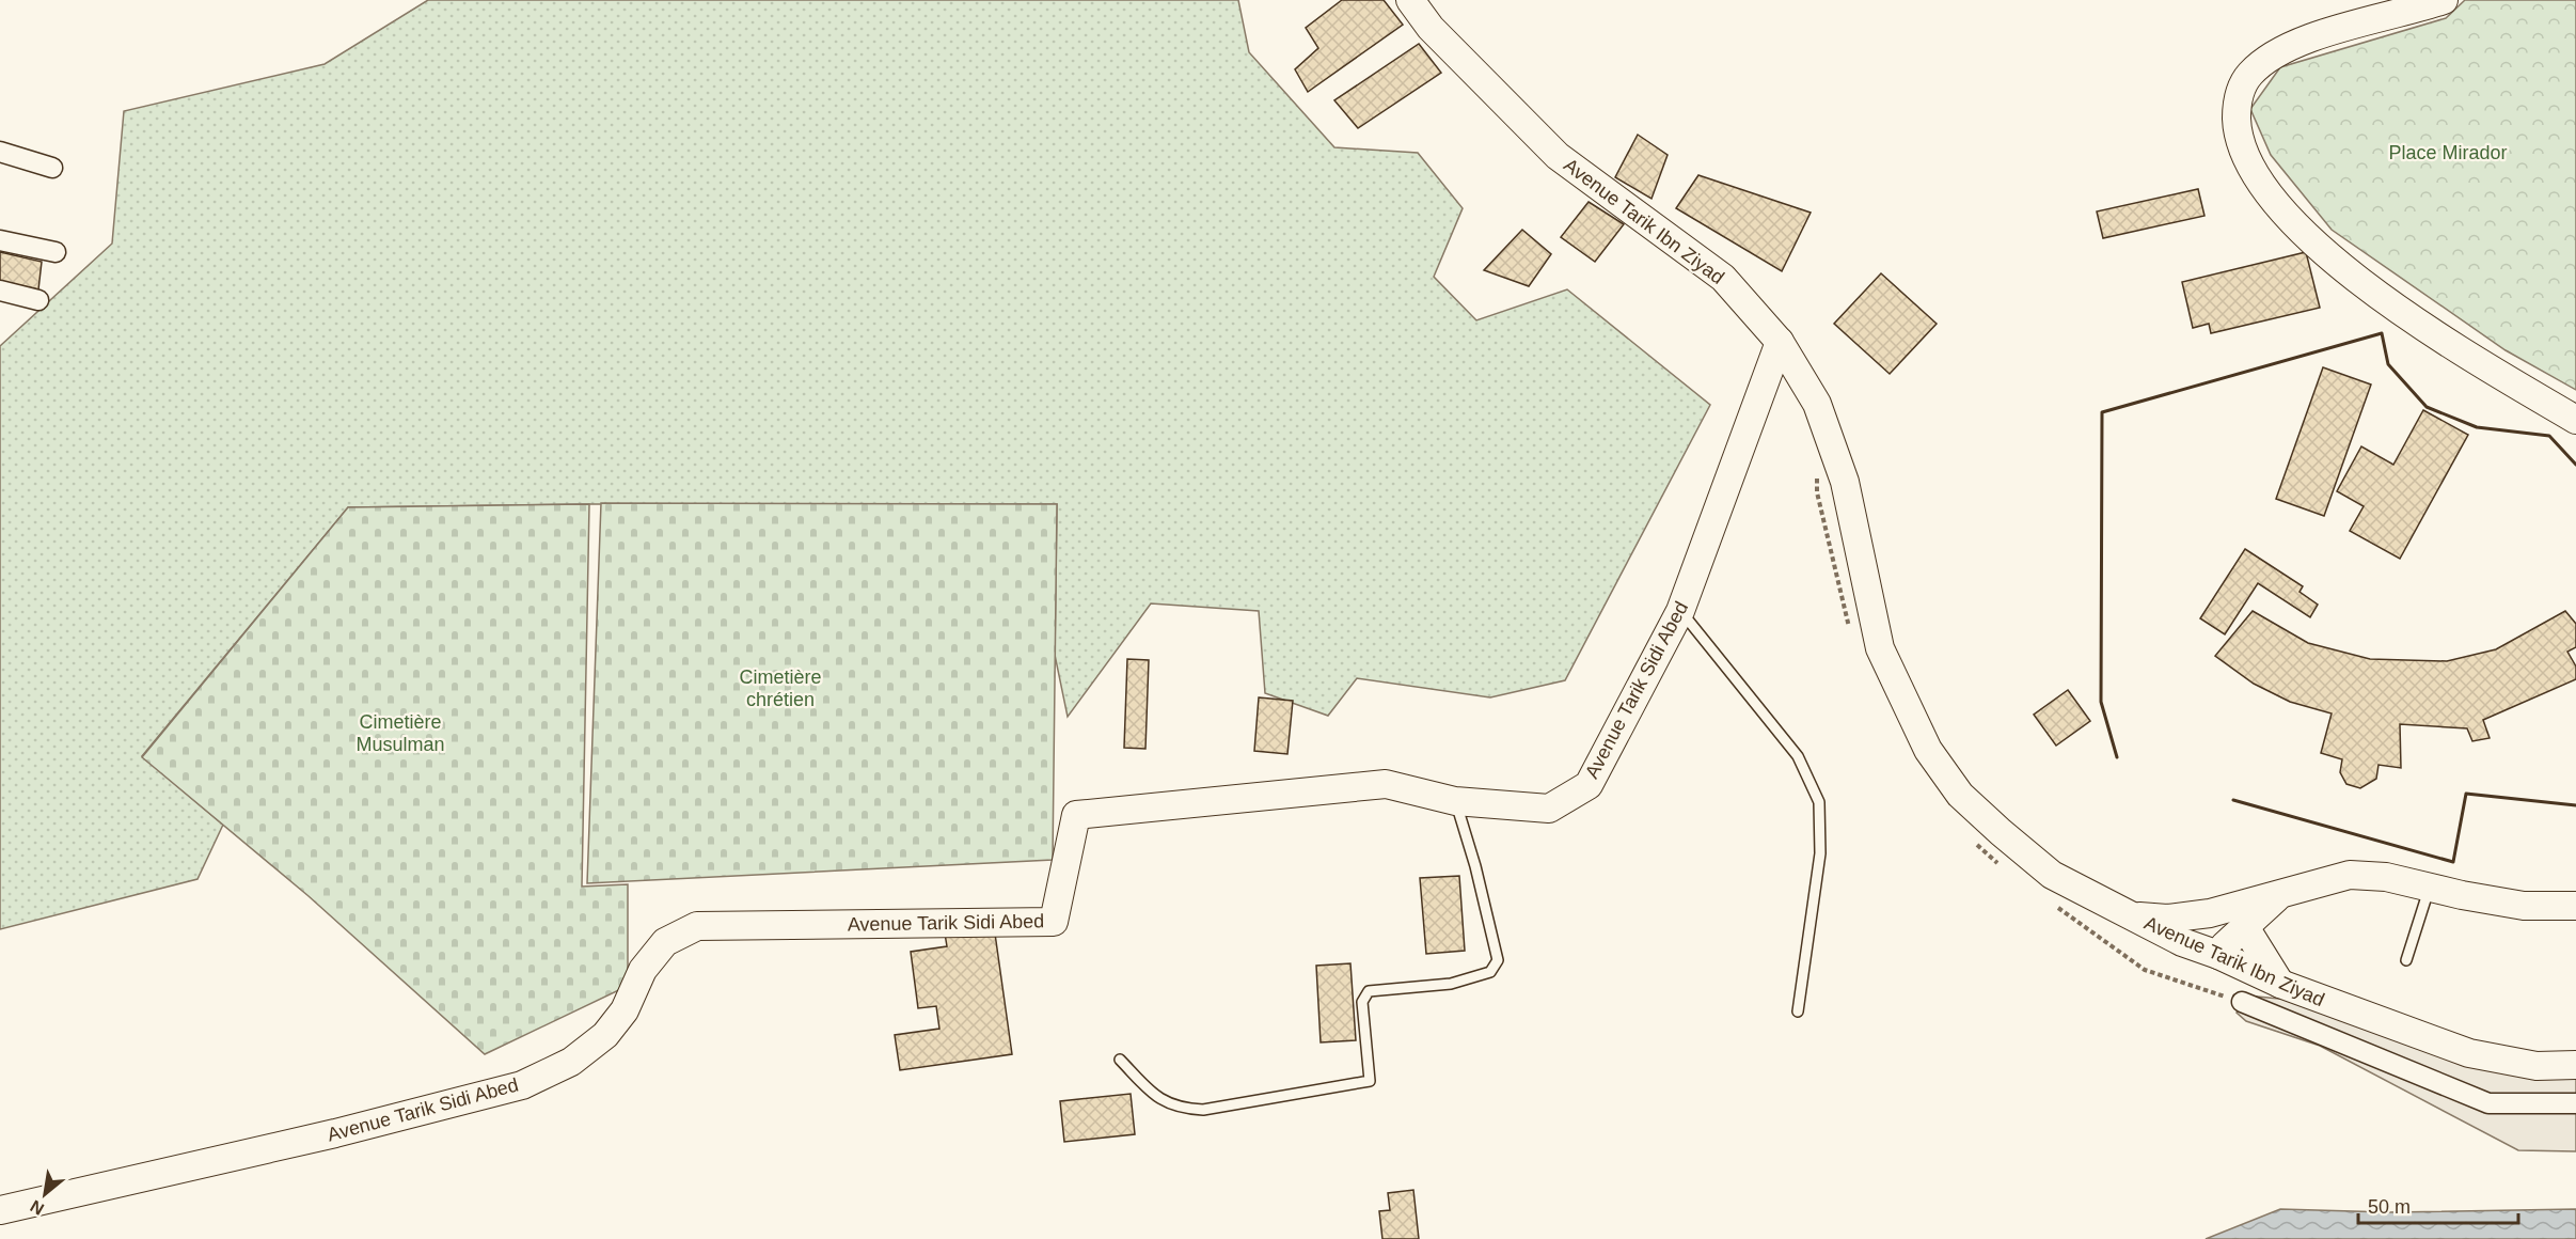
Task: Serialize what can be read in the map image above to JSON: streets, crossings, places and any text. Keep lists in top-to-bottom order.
{
  "streets": {
    "street": ["Avenue Tarik Ibn Ziyad", "Avenue Tarik Sidi Abed"]
  },
  "crossings": [
    ["Avenue Tarik Ibn Ziyad", "Avenue Tarik Sidi Abed"]
  ],
  "parks": ["Place Mirador", "Cimetière chrétien", "Cimetière Musulman"],
  "scale_bar": "50 m",
  "north": "bottom left"
}
